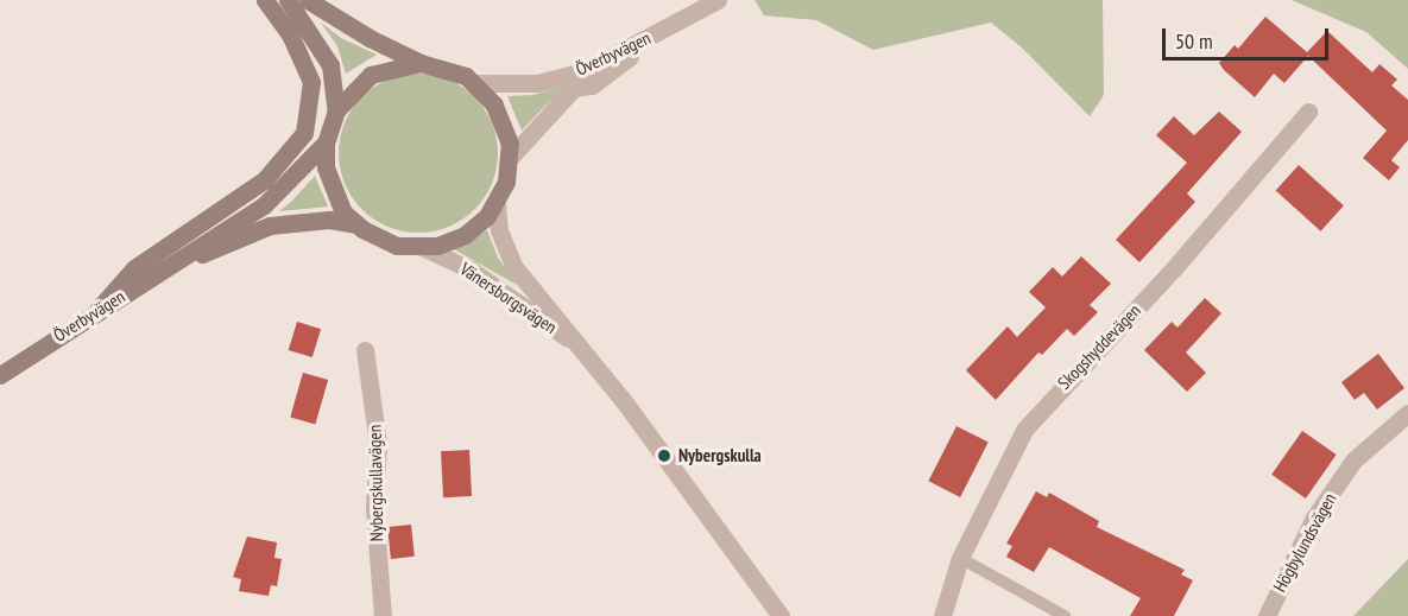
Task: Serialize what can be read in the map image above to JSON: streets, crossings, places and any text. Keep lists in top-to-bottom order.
{
  "streets": {
    "main road": ["Överbyvägen", "Vänersborgsvägen"],
    "street": ["Skogshyddevägen", "Nybergskullavägen", "Högbylundsvägen"]
  },
  "crossings": [
    ["Överbyvägen", "Vänersborgsvägen"]
  ],
  "places": ["Nybergskulla"],
  "scale_bar": "50 m"
}
